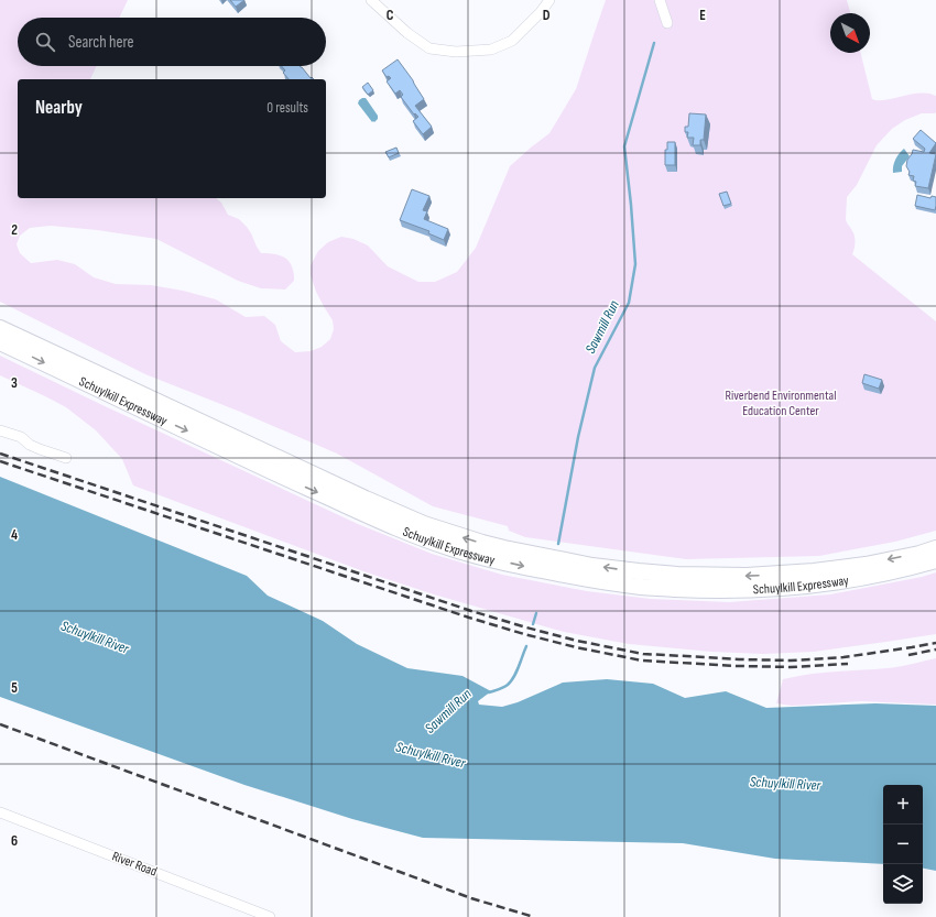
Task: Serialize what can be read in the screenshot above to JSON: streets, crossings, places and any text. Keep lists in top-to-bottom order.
{
  "streets": {
    "highway": ["Schuylkill Expressway"],
    "street": ["River Road"]
  },
  "water": ["Sawmill Run", "Schuylkill River"],
  "parks": ["Riverbend Environmental Education Center"],
  "north": "bottom right",
  "page": {
    "search": "Search here",
    "heading": ["Nearby", "0 results"],
    "map_buttons": ["+", "−"]
  },
  "grid": {
    "columns": ["C", "D", "E"],
    "rows": [
      "2",
      "3",
      "4",
      "5",
      "6"
    ]
  }
}
